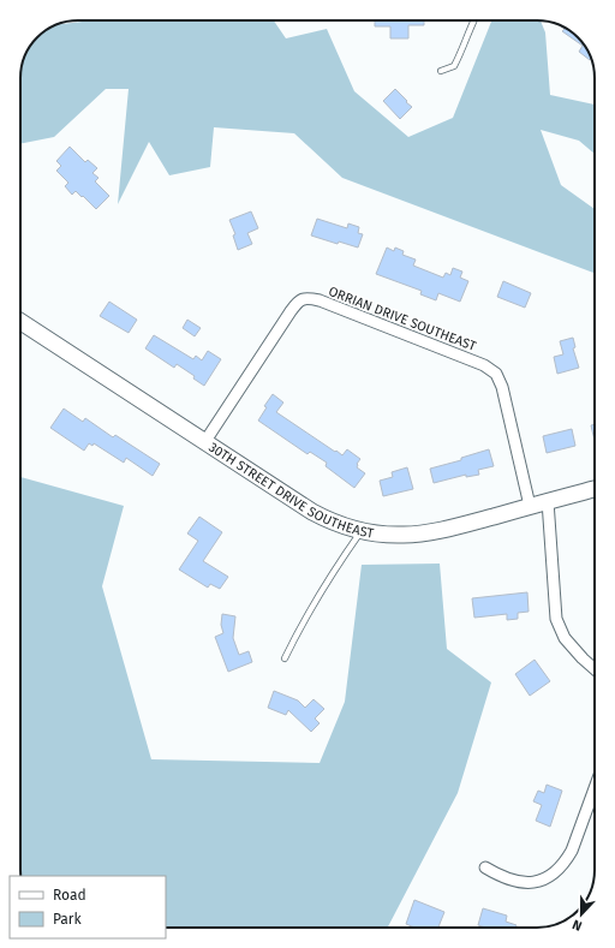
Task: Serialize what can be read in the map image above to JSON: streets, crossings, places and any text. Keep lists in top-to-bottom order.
{
  "streets": {
    "main road": ["30TH STREET DRIVE SOUTHEAST"],
    "street": ["ORRIAN DRIVE SOUTHEAST"]
  },
  "crossings": [
    ["ORRIAN DRIVE SOUTHEAST", "30TH STREET DRIVE SOUTHEAST"]
  ],
  "legend": ["Road", "Park"],
  "north": "bottom"
}
